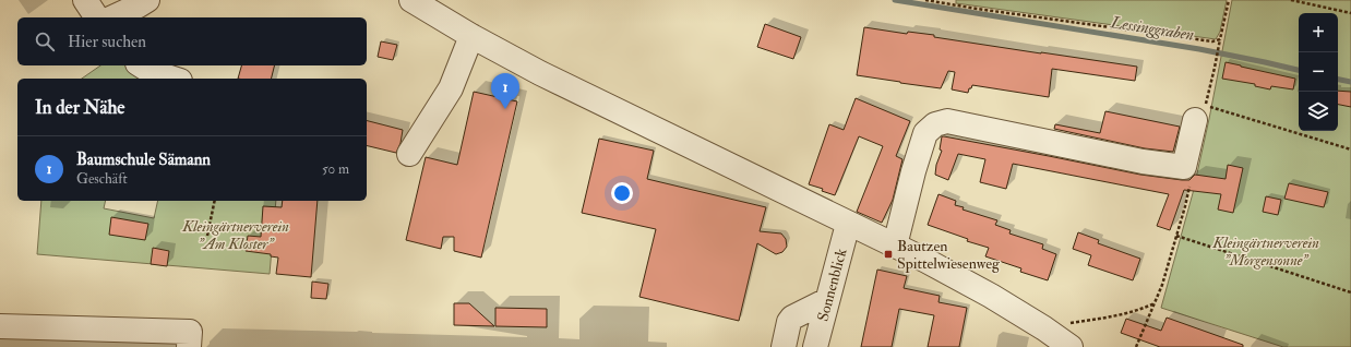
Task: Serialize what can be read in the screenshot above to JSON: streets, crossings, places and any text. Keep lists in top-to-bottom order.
{
  "streets": {
    "street": ["Sonnenblick"]
  },
  "water": ["Lessinggraben"],
  "parks": ["Kleingärtnerverein \"Am Kloster\"", "Kleingärtnerverein \"Morgensonne\""],
  "places": {
    "transit": ["Bautzen Spittelwiesenweg"]
  },
  "page": {
    "map_buttons": ["+", "−"],
    "search": "Hier suchen",
    "pins": "1",
    "heading": "In der Nähe",
    "list": [
      {
        "mark": "1",
        "name": "Baumschule Sämann",
        "note": "Geschäft",
        "value": "50 m"
      }
    ]
  }
}
